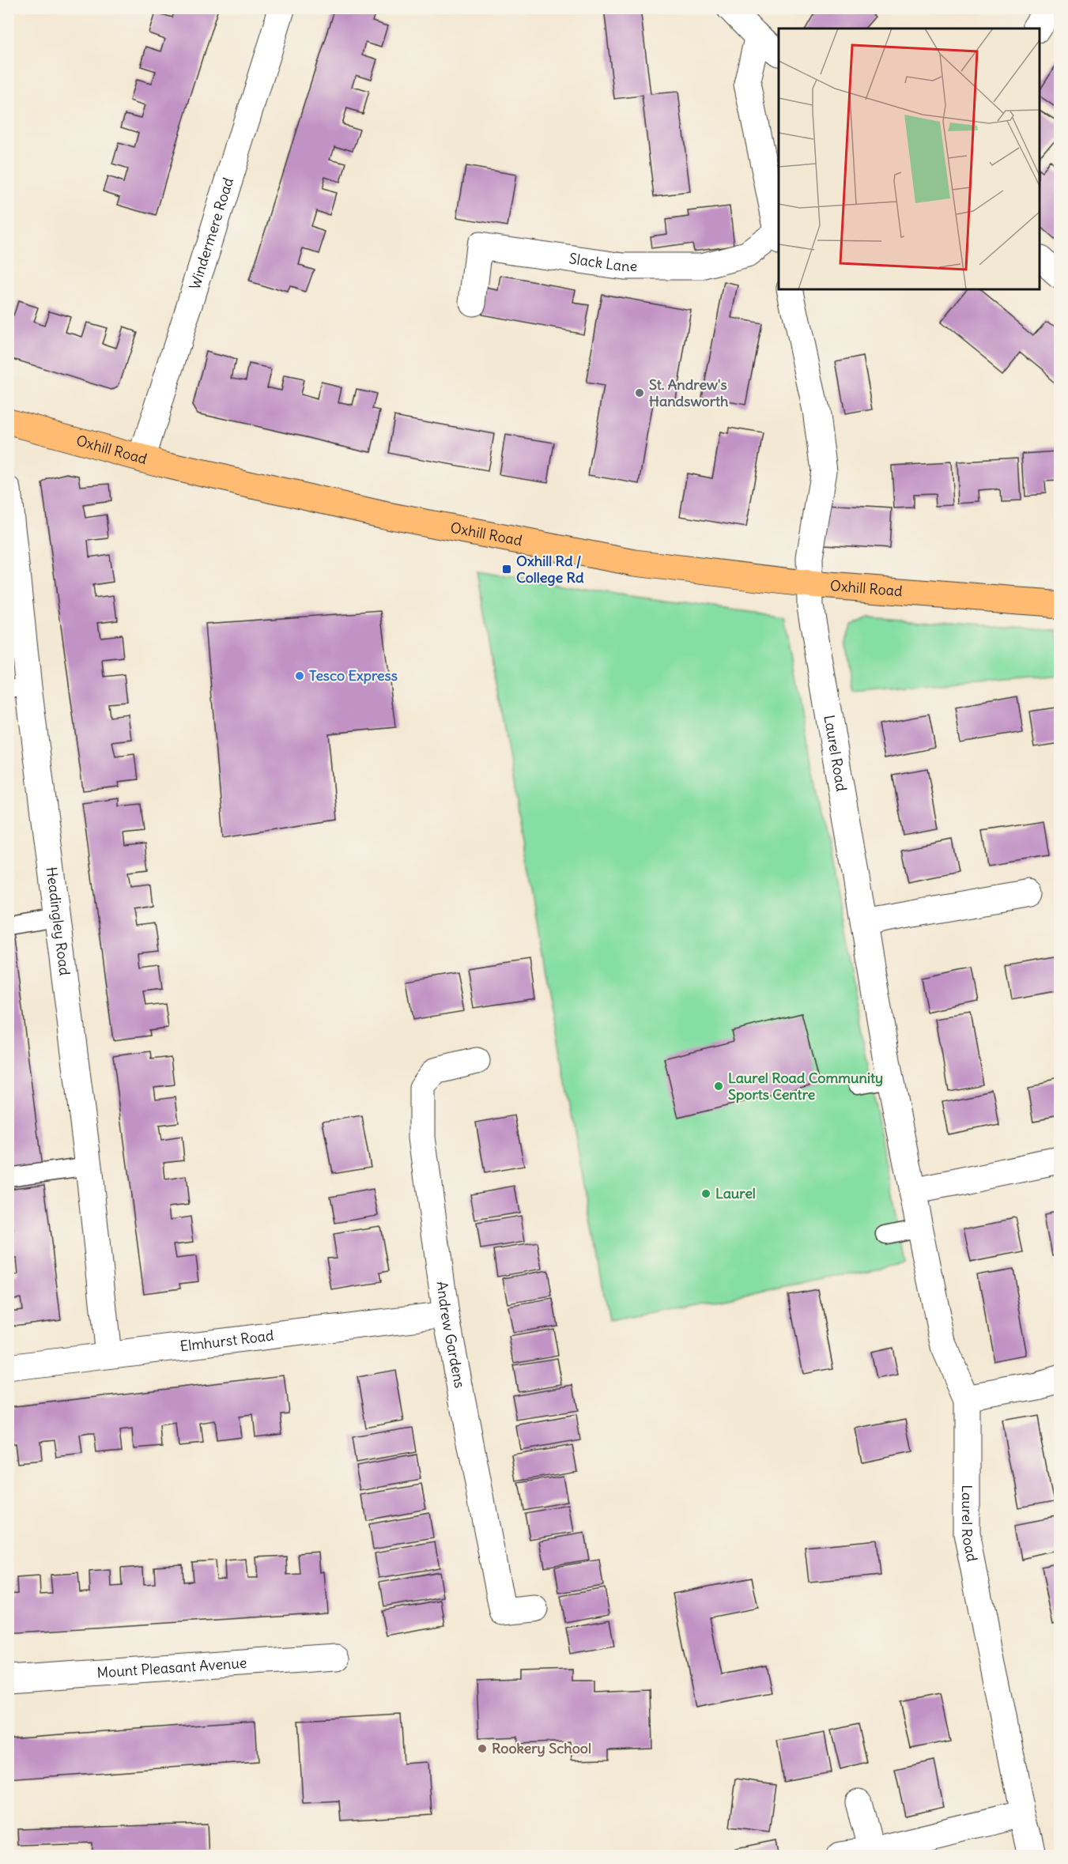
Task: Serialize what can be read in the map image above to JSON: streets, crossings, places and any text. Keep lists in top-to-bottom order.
{
  "streets": {
    "main road": ["Oxhill Road"],
    "street": [
      "Windermere Road",
      "Slack Lane",
      "Laurel Road",
      "Headingley Road",
      "Andrew Gardens",
      "Elmhurst Road",
      "Mount Pleasant Avenue"
    ]
  },
  "crossings": [
    ["Windermere Road", "Oxhill Road"],
    ["Oxhill Road", "Laurel Road"],
    ["Headingley Road", "Elmhurst Road"],
    ["Andrew Gardens", "Elmhurst Road"]
  ],
  "places": {
    "other": [
      "St. Andrew's Handsworth",
      "Tesco Express",
      "Laurel Road Community Sports Centre",
      "Laurel",
      "Rookery School"
    ],
    "transit": ["Oxhill Rd / College Rd"]
  }
}
